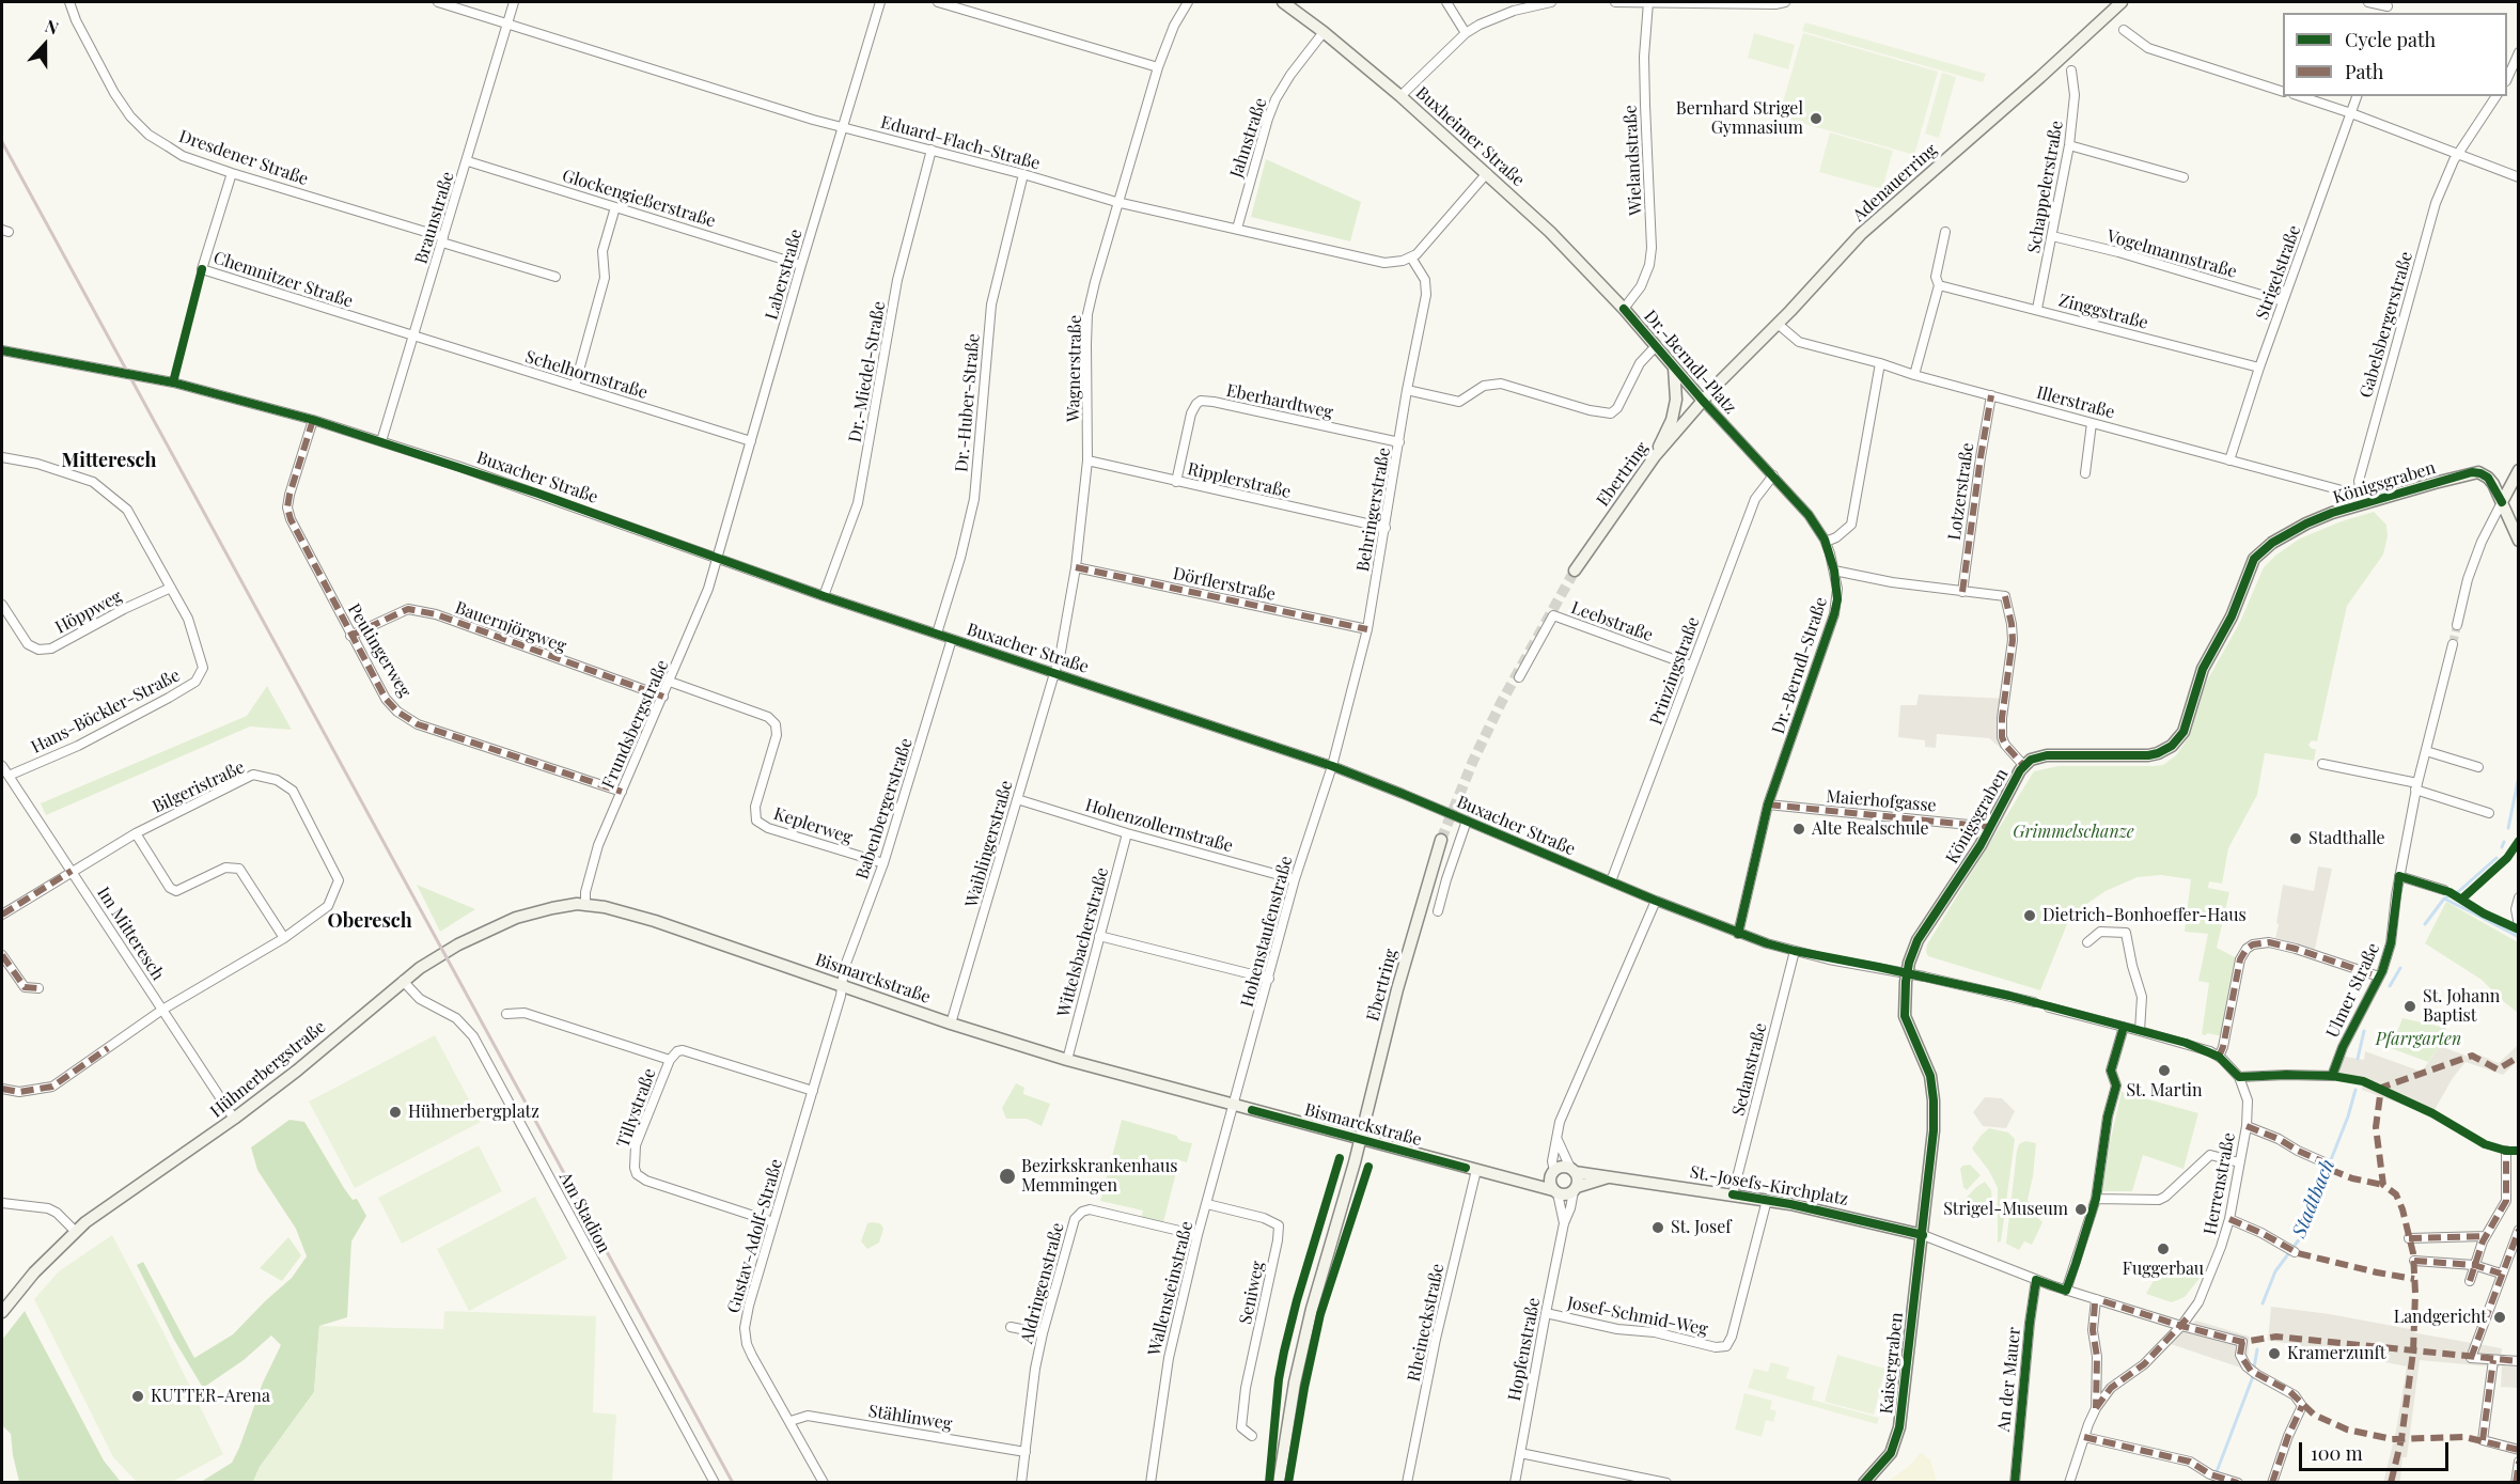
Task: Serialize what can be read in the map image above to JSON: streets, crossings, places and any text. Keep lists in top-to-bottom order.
{
  "streets": {
    "street": [
      "Buxheimer Straße",
      "Jahnstraße",
      "Eduard-Flach-Straße",
      "Dresdener Straße",
      "Wielandstraße",
      "Adenauerring",
      "Schappelerstraße",
      "Glockengießerstraße",
      "Braunstraße",
      "Vogelmannstraße",
      "Strigelstraße",
      "Laberstraße",
      "Chemnitzer Straße",
      "Zinggstraße",
      "Gabelsbergerstraße",
      "Dr.-Berndl-Platz",
      "Wagnerstraße",
      "Dr.-Miedel-Straße",
      "Schelhornstraße",
      "Eberhardtweg",
      "Dr.-Huber-Straße",
      "Illerstraße",
      "Ebertring",
      "Buxacher Straße",
      "Ripplerstraße",
      "Königsgraben",
      "Lotzerstraße",
      "Behringerstraße",
      "Dörflerstraße",
      "Höppweg",
      "Leebstraße",
      "Bauernjörgweg",
      "Peutingerweg",
      "Dr.-Berndl-Straße",
      "Prinzingstraße",
      "Hans-Böckler-Straße",
      "Frundsbergstraße",
      "Bilgeristraße",
      "Maierhofgasse",
      "Babenbergerstraße",
      "Keplerweg",
      "Hohenzollernstraße",
      "Waiblingerstraße",
      "Hohenstaufenstraße",
      "Im Mitteresch",
      "Wittelsbacherstraße",
      "Bismarckstraße",
      "Ulmer Straße",
      "Hühnerbergstraße",
      "Sedanstraße",
      "Tillystraße",
      "Herrenstraße",
      "St.-Josefs-Kirchplatz",
      "Am Stadion",
      "Gustav-Adolf-Straße",
      "Aldringenstraße",
      "Wallensteinstraße",
      "Seniweg",
      "Josef-Schmid-Weg",
      "Rheineckstraße",
      "Hopfenstraße",
      "Kaisergraben",
      "An der Mauer",
      "Stählinweg"
    ]
  },
  "crossings": [
    ["Buxheimer Straße", "Jahnstraße"],
    ["Buxheimer Straße", "Wielandstraße"],
    ["Buxheimer Straße", "Dr.-Berndl-Platz"],
    ["Jahnstraße", "Eduard-Flach-Straße"],
    ["Eduard-Flach-Straße", "Braunstraße"],
    ["Eduard-Flach-Straße", "Laberstraße"],
    ["Eduard-Flach-Straße", "Wagnerstraße"],
    ["Eduard-Flach-Straße", "Dr.-Miedel-Straße"],
    ["Eduard-Flach-Straße", "Dr.-Huber-Straße"],
    ["Eduard-Flach-Straße", "Behringerstraße"],
    ["Dresdener Straße", "Braunstraße"],
    ["Dresdener Straße", "Chemnitzer Straße"],
    ["Wielandstraße", "Dr.-Berndl-Platz"],
    ["Adenauerring", "Dr.-Berndl-Platz"],
    ["Adenauerring", "Illerstraße"],
    ["Adenauerring", "Ebertring"],
    ["Schappelerstraße", "Vogelmannstraße"],
    ["Schappelerstraße", "Zinggstraße"],
    ["Glockengießerstraße", "Braunstraße"],
    ["Glockengießerstraße", "Laberstraße"],
    ["Braunstraße", "Chemnitzer Straße"],
    ["Braunstraße", "Schelhornstraße"],
    ["Braunstraße", "Buxacher Straße"],
    ["Vogelmannstraße", "Strigelstraße"],
    ["Strigelstraße", "Zinggstraße"],
    ["Strigelstraße", "Illerstraße"],
    ["Laberstraße", "Schelhornstraße"],
    ["Laberstraße", "Buxacher Straße"],
    ["Laberstraße", "Frundsbergstraße"],
    ["Chemnitzer Straße", "Schelhornstraße"],
    ["Gabelsbergerstraße", "Illerstraße"],
    ["Gabelsbergerstraße", "Königsgraben"],
    ["Dr.-Berndl-Platz", "Ebertring"],
    ["Dr.-Berndl-Platz", "Dr.-Berndl-Straße"],
    ["Wagnerstraße", "Buxacher Straße"],
    ["Wagnerstraße", "Ripplerstraße"],
    ["Wagnerstraße", "Dörflerstraße"],
    ["Wagnerstraße", "Waiblingerstraße"],
    ["Dr.-Miedel-Straße", "Buxacher Straße"],
    ["Eberhardtweg", "Ripplerstraße"],
    ["Eberhardtweg", "Behringerstraße"],
    ["Dr.-Huber-Straße", "Buxacher Straße"],
    ["Illerstraße", "Königsgraben"],
    ["Illerstraße", "Lotzerstraße"],
    ["Ebertring", "Bismarckstraße"],
    ["Buxacher Straße", "Königsgraben"],
    ["Buxacher Straße", "Behringerstraße"],
    ["Buxacher Straße", "Peutingerweg"],
    ["Buxacher Straße", "Dr.-Berndl-Straße"],
    ["Buxacher Straße", "Prinzingstraße"],
    ["Buxacher Straße", "Frundsbergstraße"],
    ["Buxacher Straße", "Babenbergerstraße"],
    ["Buxacher Straße", "Waiblingerstraße"],
    ["Buxacher Straße", "Hohenstaufenstraße"],
    ["Buxacher Straße", "Sedanstraße"],
    ["Ripplerstraße", "Behringerstraße"],
    ["Königsgraben", "Maierhofgasse"],
    ["Königsgraben", "St.-Josefs-Kirchplatz"],
    ["Königsgraben", "Kaisergraben"],
    ["Behringerstraße", "Dörflerstraße"],
    ["Behringerstraße", "Hohenstaufenstraße"],
    ["Höppweg", "Hans-Böckler-Straße"],
    ["Leebstraße", "Prinzingstraße"],
    ["Bauernjörgweg", "Peutingerweg"],
    ["Bauernjörgweg", "Frundsbergstraße"],
    ["Peutingerweg", "Frundsbergstraße"],
    ["Dr.-Berndl-Straße", "Prinzingstraße"],
    ["Dr.-Berndl-Straße", "Maierhofgasse"],
    ["Hans-Böckler-Straße", "Im Mitteresch"],
    ["Frundsbergstraße", "Keplerweg"],
    ["Frundsbergstraße", "Bismarckstraße"],
    ["Frundsbergstraße", "Hühnerbergstraße"],
    ["Bilgeristraße", "Im Mitteresch"],
    ["Babenbergerstraße", "Keplerweg"],
    ["Babenbergerstraße", "Bismarckstraße"],
    ["Babenbergerstraße", "Gustav-Adolf-Straße"],
    ["Hohenzollernstraße", "Waiblingerstraße"],
    ["Hohenzollernstraße", "Hohenstaufenstraße"],
    ["Hohenzollernstraße", "Wittelsbacherstraße"],
    ["Waiblingerstraße", "Bismarckstraße"],
    ["Hohenstaufenstraße", "Bismarckstraße"],
    ["Hohenstaufenstraße", "Wallensteinstraße"],
    ["Im Mitteresch", "Hühnerbergstraße"],
    ["Wittelsbacherstraße", "Bismarckstraße"],
    ["Bismarckstraße", "Hühnerbergstraße"],
    ["Bismarckstraße", "St.-Josefs-Kirchplatz"],
    ["Bismarckstraße", "Gustav-Adolf-Straße"],
    ["Bismarckstraße", "Wallensteinstraße"],
    ["Bismarckstraße", "Rheineckstraße"],
    ["Bismarckstraße", "Hopfenstraße"],
    ["Ulmer Straße", "Herrenstraße"],
    ["Hühnerbergstraße", "Am Stadion"],
    ["Sedanstraße", "St.-Josefs-Kirchplatz"],
    ["Tillystraße", "Gustav-Adolf-Straße"],
    ["St.-Josefs-Kirchplatz", "Josef-Schmid-Weg"],
    ["St.-Josefs-Kirchplatz", "Hopfenstraße"],
    ["St.-Josefs-Kirchplatz", "Kaisergraben"],
    ["Gustav-Adolf-Straße", "Stählinweg"],
    ["Aldringenstraße", "Wallensteinstraße"],
    ["Aldringenstraße", "Stählinweg"],
    ["Wallensteinstraße", "Seniweg"],
    ["Josef-Schmid-Weg", "Hopfenstraße"]
  ],
  "districts": ["Mitteresch", "Oberesch"],
  "water": ["Stadtbach"],
  "parks": ["Grimmelschanze", "Pfarrgarten"],
  "places": [
    "Bernhard Strigel Gymnasium",
    "Alte Realschule",
    "Stadthalle",
    "Dietrich-Bonhoeffer-Haus",
    "St. Johann Baptist",
    "St. Martin",
    "Hühnerbergplatz",
    "Bezirkskrankenhaus Memmingen",
    "Strigel-Museum",
    "St. Josef",
    "Fuggerbau",
    "Landgericht",
    "Kramerzunft",
    "KUTTER-Arena"
  ],
  "legend": ["Cycle path", "Path"],
  "scale_bar": "100 m",
  "north": "top"
}
